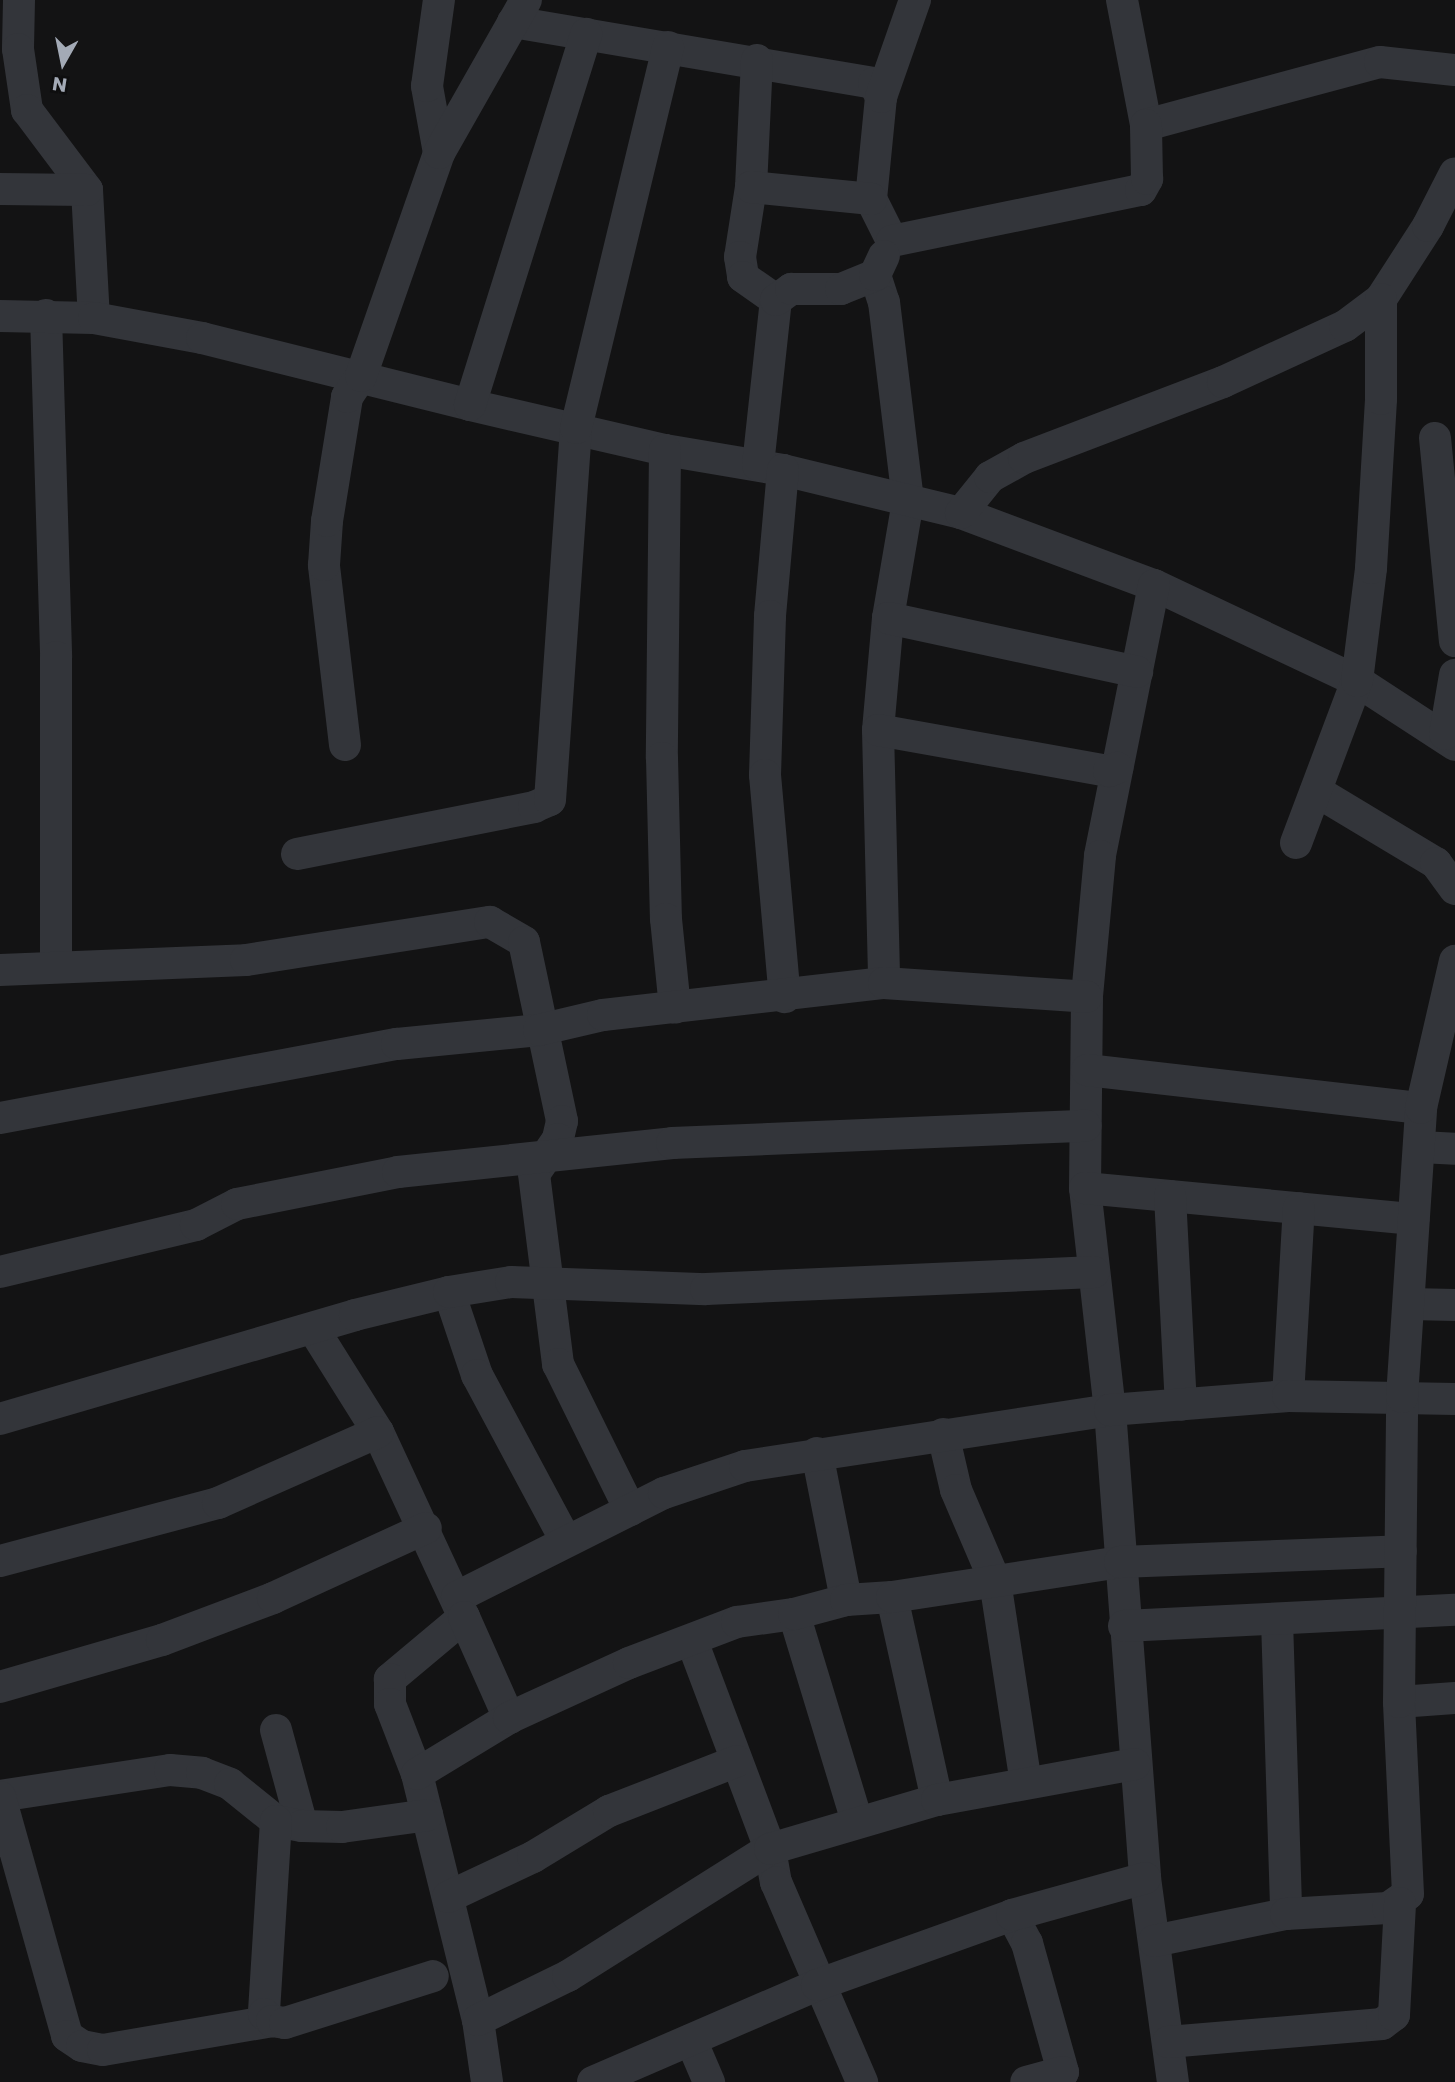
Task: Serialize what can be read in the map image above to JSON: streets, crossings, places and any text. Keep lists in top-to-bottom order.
{
  "north": "bottom"
}
